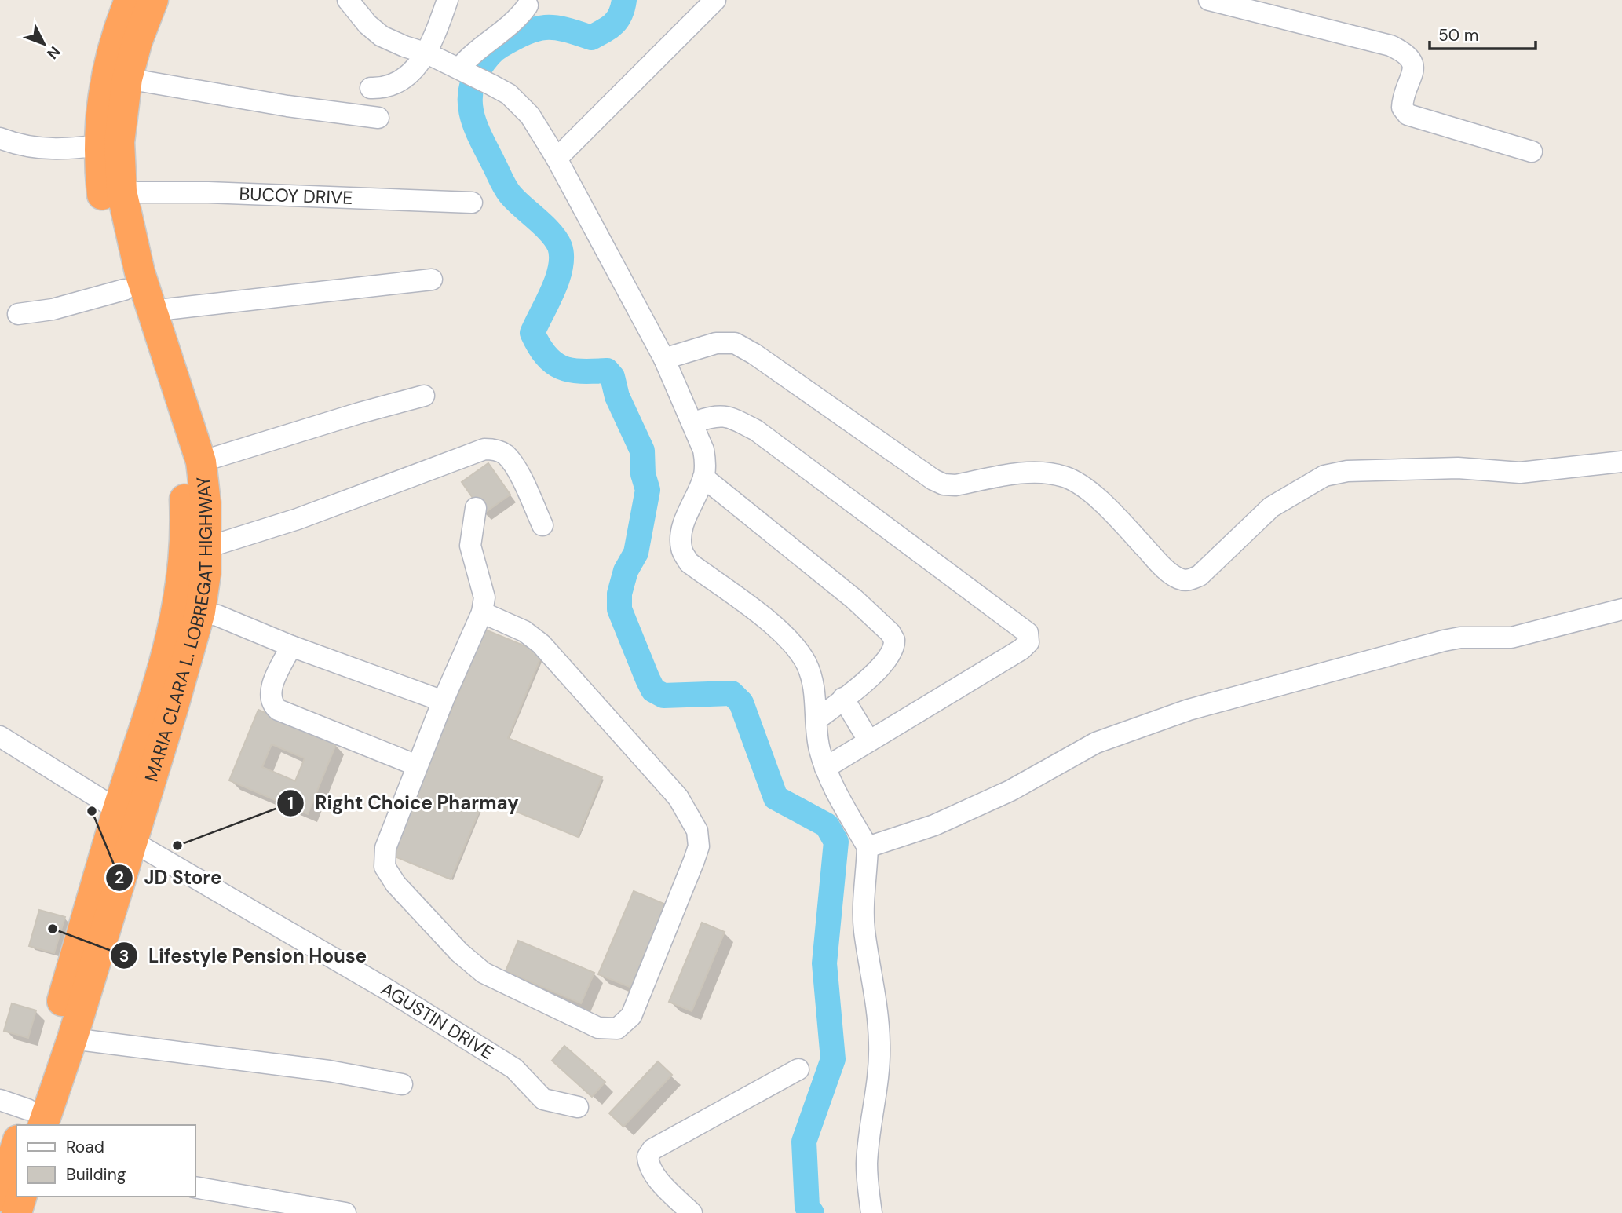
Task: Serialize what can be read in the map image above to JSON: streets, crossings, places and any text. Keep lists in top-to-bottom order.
{
  "streets": {
    "highway": ["MARIA CLARA L. LOBREGAT HIGHWAY"],
    "street": ["BUCOY DRIVE", "AGUSTIN DRIVE"]
  },
  "crossings": [
    ["BUCOY DRIVE", "MARIA CLARA L. LOBREGAT HIGHWAY"],
    ["MARIA CLARA L. LOBREGAT HIGHWAY", "AGUSTIN DRIVE"]
  ],
  "places": ["JD Store", "Right Choice Pharmay", "Lifestyle Pension House"],
  "legend": ["Road", "Building"],
  "scale_bar": "50 m",
  "north": "bottom right"
}
